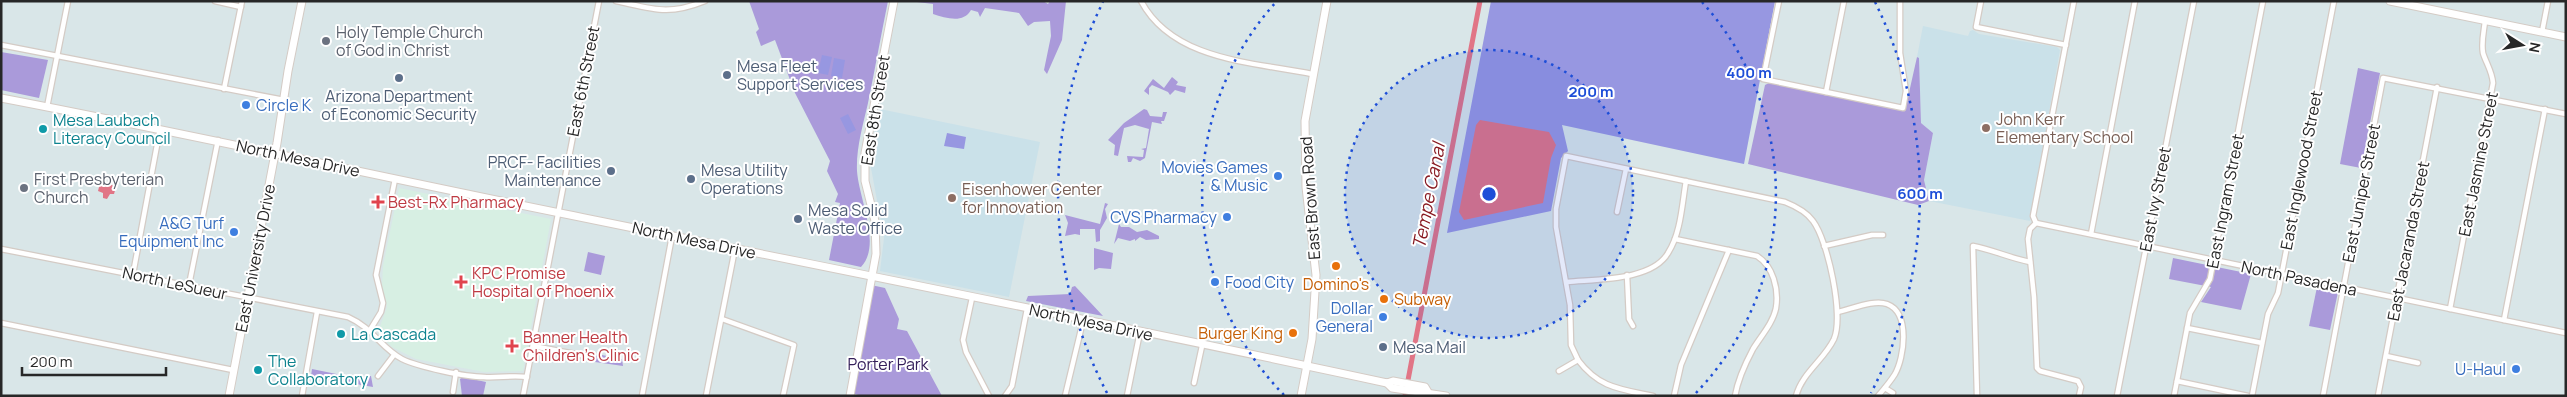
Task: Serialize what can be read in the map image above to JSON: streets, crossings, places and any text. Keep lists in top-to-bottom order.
{
  "streets": {
    "main road": [
      "East 8th Street",
      "North Mesa Drive",
      "East Brown Road",
      "East University Drive"
    ],
    "street": [
      "East 6th Street",
      "East Jasmine Street",
      "East Inglewood Street",
      "East Juniper Street",
      "East Ivy Street",
      "East Ingram Street",
      "East Jacaranda Street",
      "North Pasadena",
      "North LeSueur"
    ]
  },
  "crossings": [
    ["East 6th Street", "North Mesa Drive"],
    ["East 6th Street", "North LeSueur"],
    ["East 8th Street", "North Mesa Drive"],
    ["North Mesa Drive", "East Brown Road"],
    ["North Mesa Drive", "East University Drive"],
    ["East Jasmine Street", "North Pasadena"],
    ["East Inglewood Street", "North Pasadena"],
    ["East Juniper Street", "East Jacaranda Street"],
    ["East Juniper Street", "North Pasadena"],
    ["East Ivy Street", "North Pasadena"],
    ["East Ingram Street", "North Pasadena"],
    ["East Jacaranda Street", "North Pasadena"],
    ["East University Drive", "North LeSueur"]
  ],
  "water": ["Tempe Canal"],
  "parks": ["Porter Park"],
  "places": {
    "other": [
      "Holy Temple Church of God in Christ",
      "Mesa Fleet Support Services",
      "Arizona Department of Economic Security",
      "Circle K",
      "John Kerr Elementary School",
      "Mesa Laubach Literacy Council",
      "PRCF- Facilities Maintenance",
      "Movies Games & Music",
      "Mesa Utility Operations",
      "First Presbyterian Church",
      "Eisenhower Center for Innovation",
      "CVS Pharmacy",
      "Mesa Solid Waste Office",
      "A&G Turf Equipment Inc",
      "Domino's",
      "Food City",
      "Subway",
      "Dollar General",
      "Burger King",
      "La Cascada",
      "Mesa Mail",
      "U-Haul",
      "The Collaboratory"
    ],
    "health": ["Best-Rx Pharmacy", "KPC Promise Hospital of Phoenix", "Banner Health Children's Clinic"]
  },
  "scale_bar": "200 m",
  "north": "right",
  "rings": ["400 m", "200 m", "600 m"]
}
